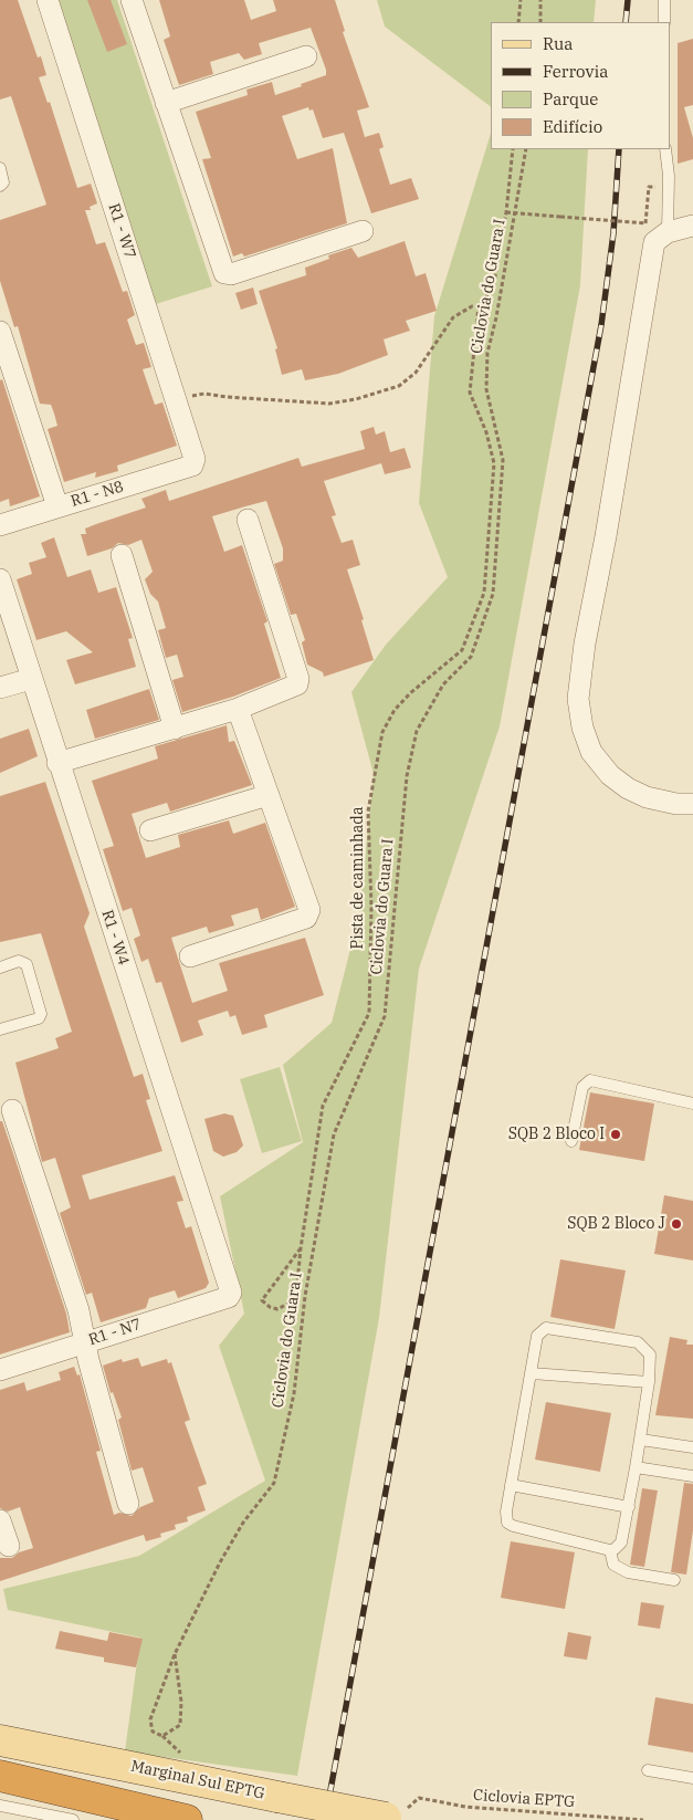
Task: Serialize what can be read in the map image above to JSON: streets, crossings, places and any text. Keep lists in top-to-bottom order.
{
  "streets": {
    "main road": ["Marginal Sul EPTG"],
    "street": [
      "R1 - W7",
      "R1 - N8",
      "R1 - W4",
      "R1 - N7"
    ],
    "path": ["Ciclovia do Guara I", "Pista de caminhada", "Ciclovia EPTG"]
  },
  "crossings": [
    ["R1 - W7", "R1 - N8"],
    ["R1 - W4", "R1 - N7"],
    ["Marginal Sul EPTG", "Ciclovia EPTG"]
  ],
  "places": ["SQB 2 Bloco I", "SQB 2 Bloco J"],
  "legend": [
    "Rua",
    "Ferrovia",
    "Parque",
    "Edifício"
  ]
}
